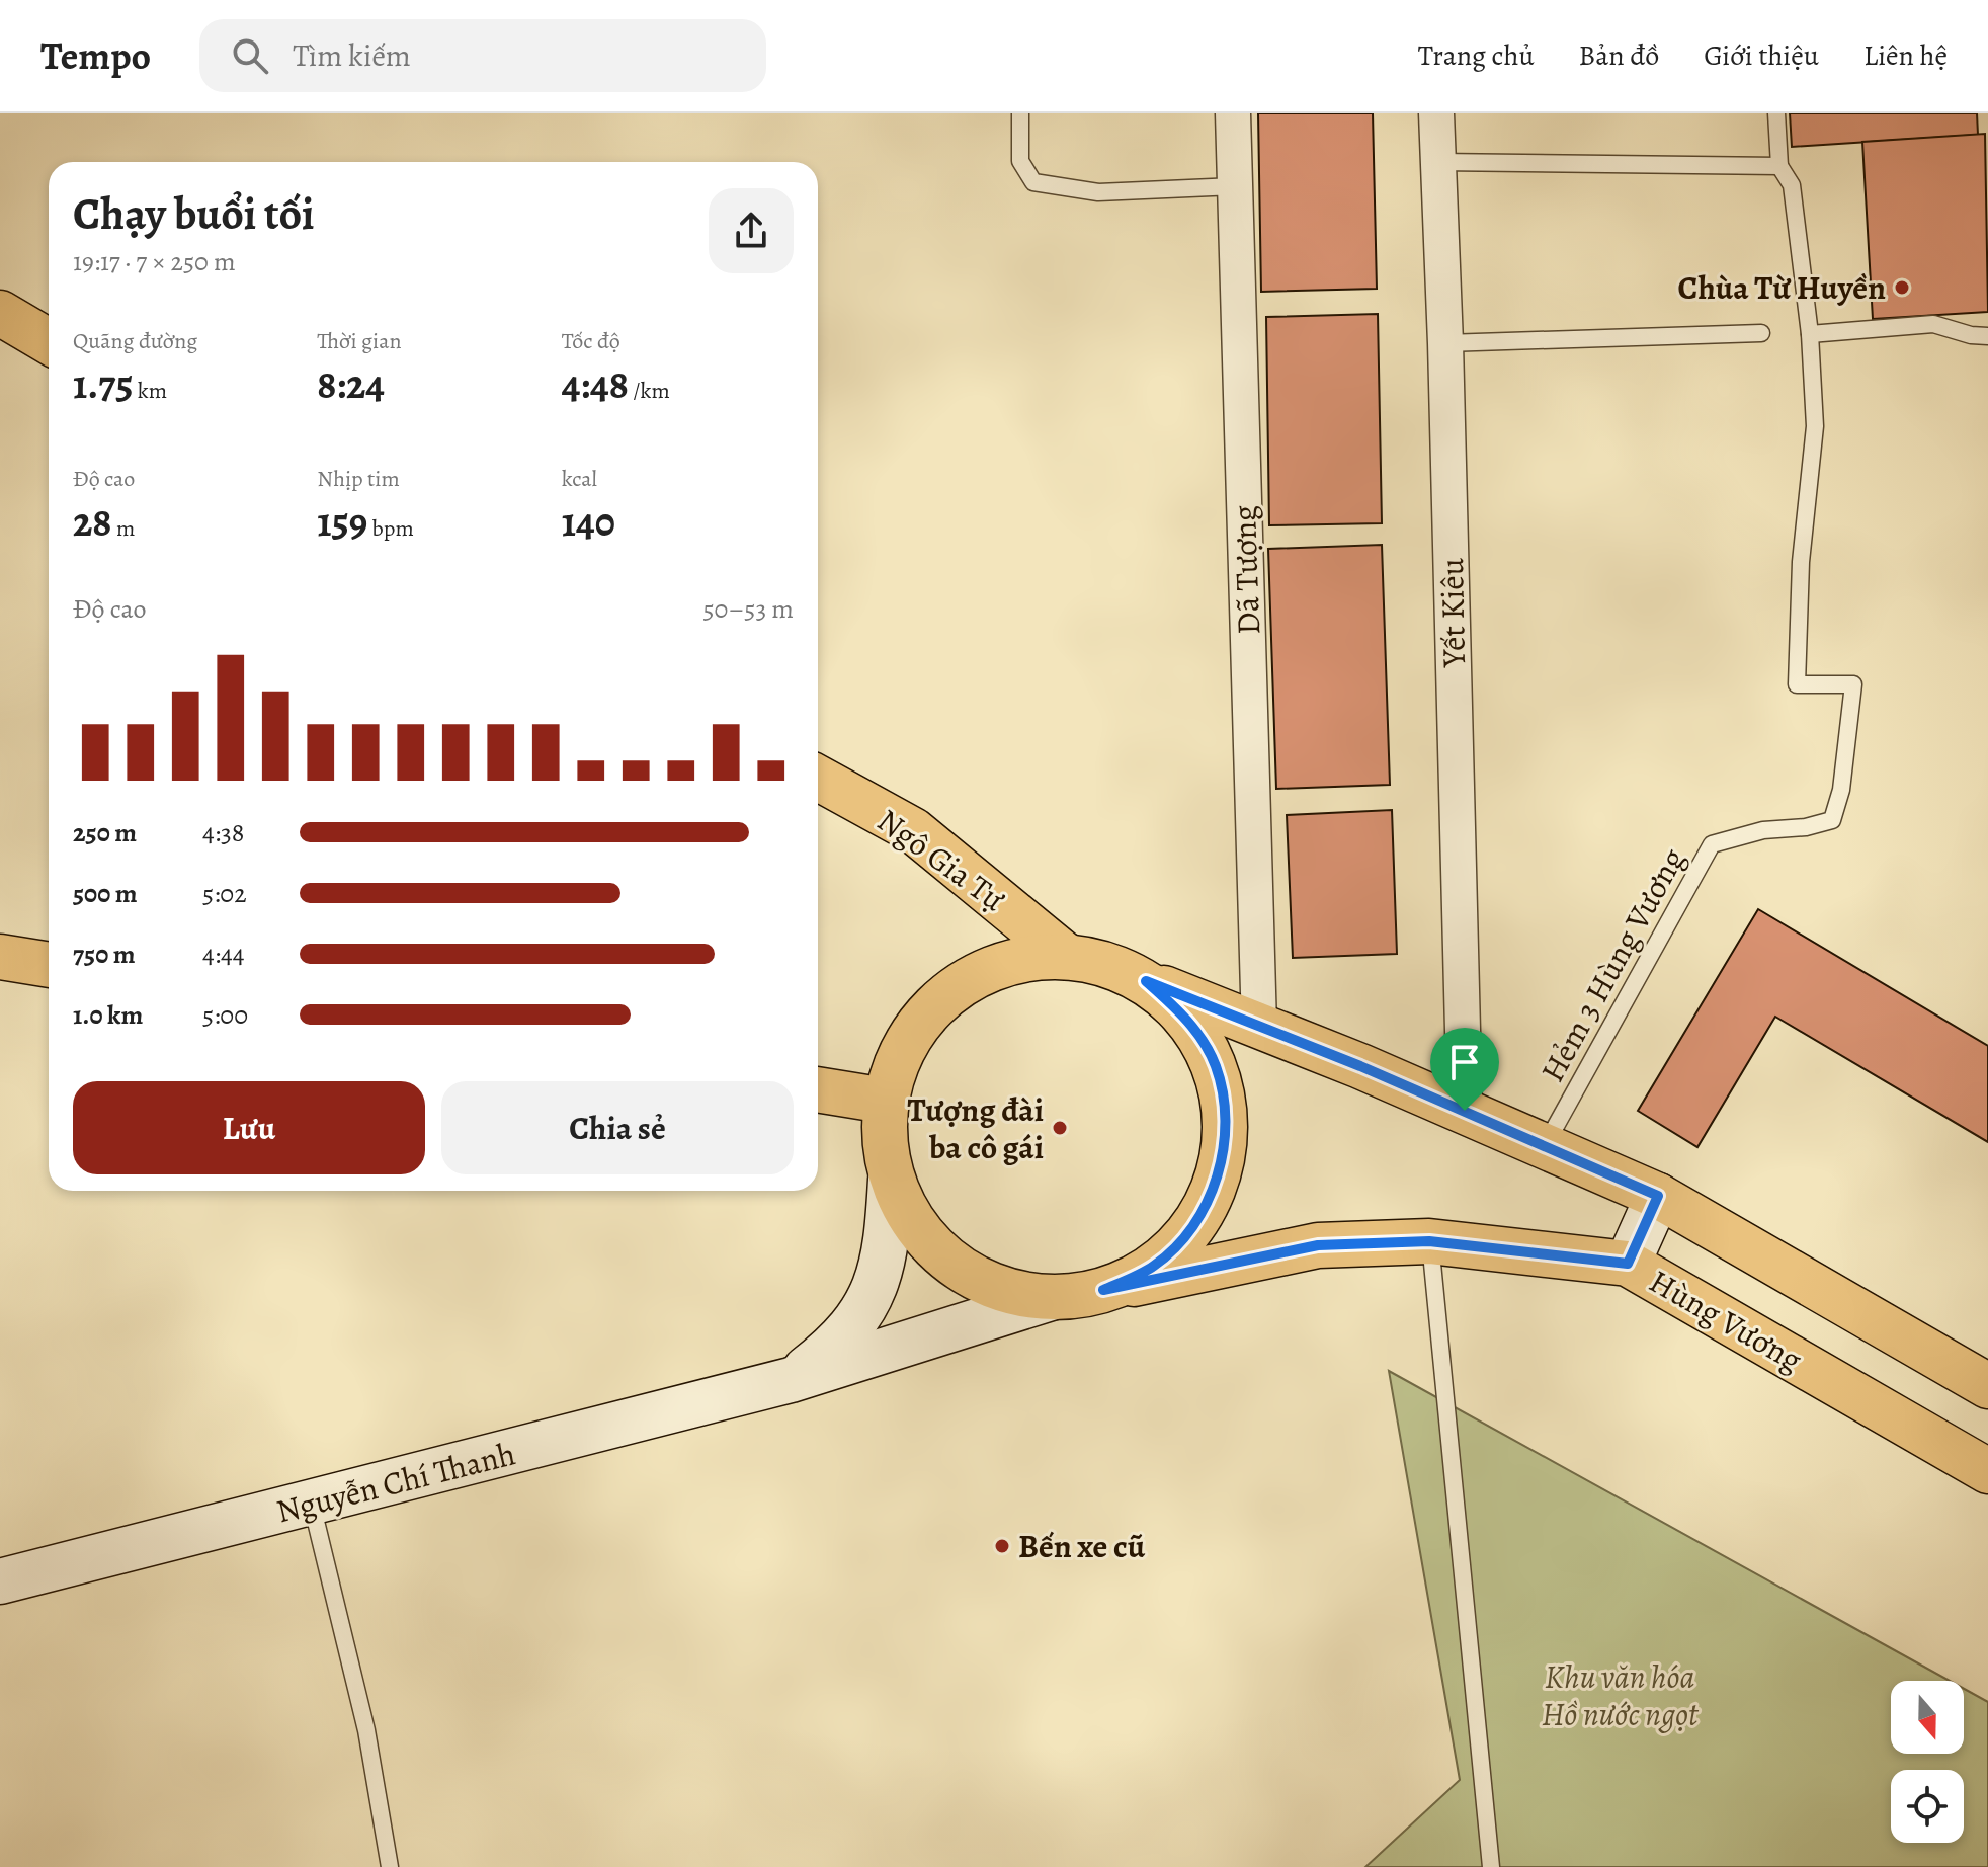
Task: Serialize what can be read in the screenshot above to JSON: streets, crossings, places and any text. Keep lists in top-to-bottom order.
{
  "streets": {
    "main road": ["Ngô Gia Tự", "Hùng Vương", "Nguyễn Chí Thanh"],
    "street": ["Dã Tượng", "Yết Kiêu"],
    "lane": ["Hẻm 3 Hùng Vương"]
  },
  "parks": ["Khu văn hóa Hồ nước ngọt"],
  "places": ["Chùa Từ Huyền", "Tượng đài ba cô gái", "Bến xe cũ"],
  "north": "bottom",
  "page": {
    "header": "Tempo",
    "search": "Tìm kiếm",
    "nav": [
      "Trang chủ",
      "Bản đồ",
      "Giới thiệu",
      "Liên hệ"
    ],
    "heading": ["Chạy buổi tối", "19:17 · 7 × 250 m"],
    "stats": [
      ["Quãng đường", "1.75 km"],
      ["Thời gian", "8:24"],
      ["Tốc độ", "4:48 /km"],
      ["Độ cao", "28 m"],
      ["Nhịp tim", "159 bpm"],
      ["kcal", "140"]
    ],
    "chart": ["Độ cao", "50–53 m"],
    "list": [
      {
        "name": "250 m",
        "note": "4:38"
      },
      {
        "name": "500 m",
        "note": "5:02"
      },
      {
        "name": "750 m",
        "note": "4:44"
      },
      {
        "name": "1.0 km",
        "note": "5:00"
      }
    ],
    "buttons": ["Lưu", "Chia sẻ"]
  }
}
